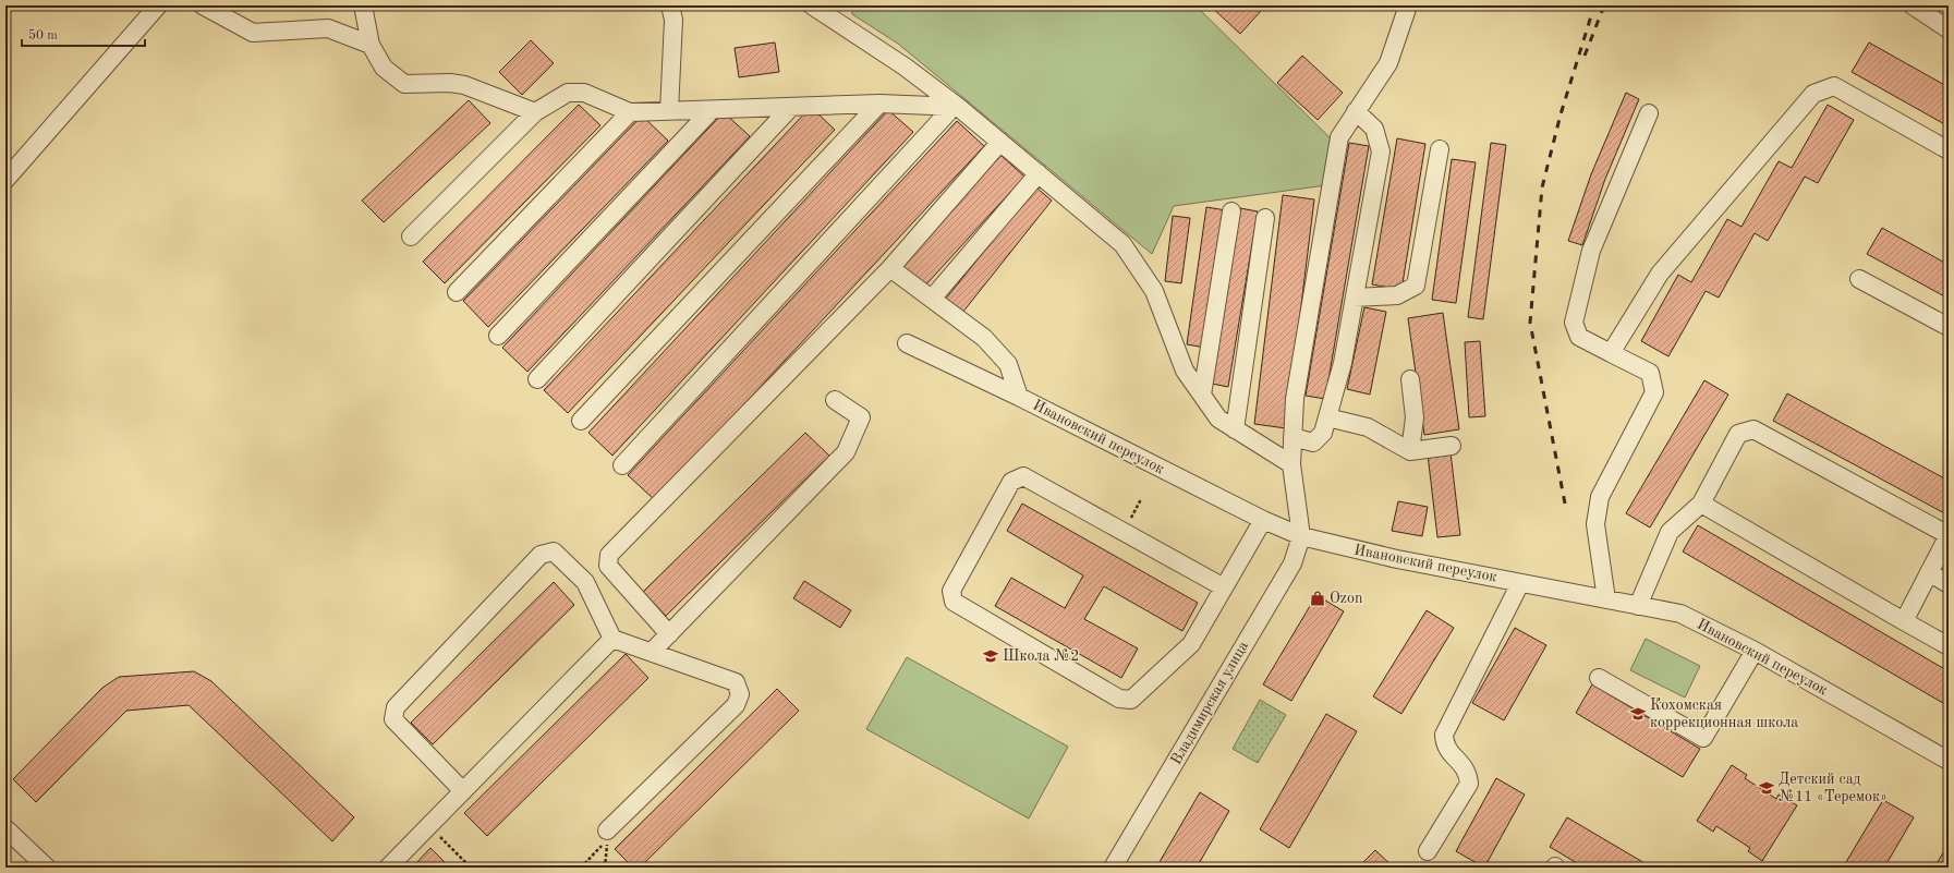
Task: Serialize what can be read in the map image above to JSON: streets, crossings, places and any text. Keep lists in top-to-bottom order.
{
  "streets": {
    "street": ["Ивановский переулок", "Владимирская улица"]
  },
  "crossings": [
    ["Ивановский переулок", "Владимирская улица"]
  ],
  "places": {
    "shop": ["Ozon"],
    "school or university": ["Школа №2", "Кохомская коррекционная школа", "Детский сад №11 «Теремок»"]
  },
  "scale_bar": "50 m"
}
